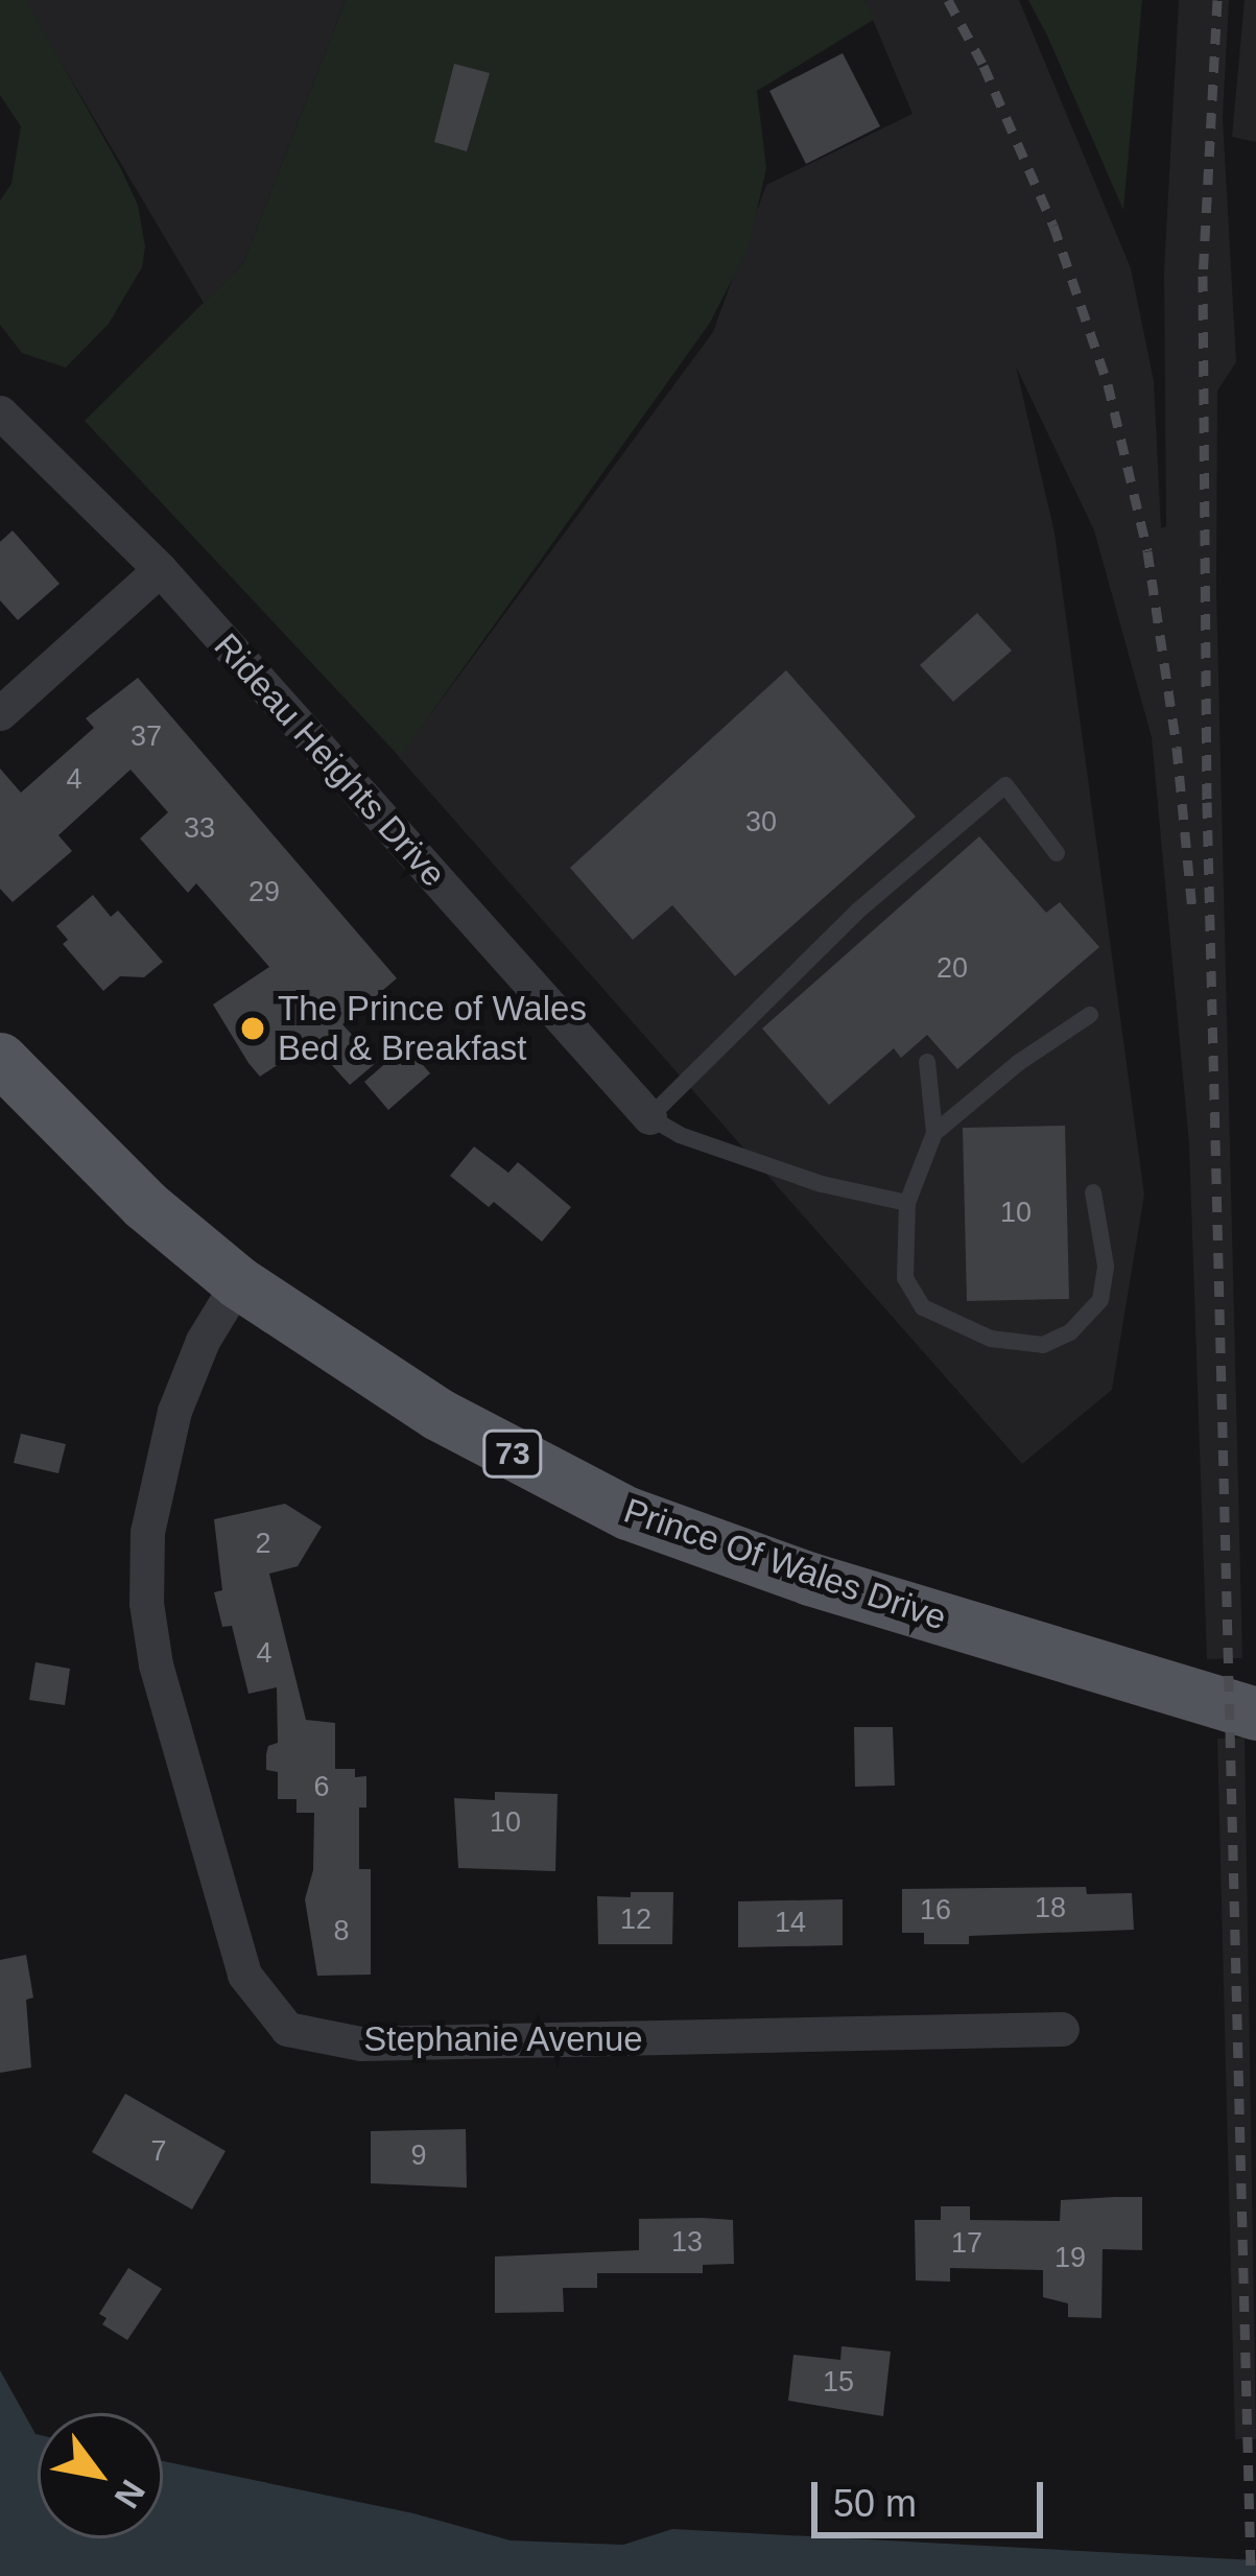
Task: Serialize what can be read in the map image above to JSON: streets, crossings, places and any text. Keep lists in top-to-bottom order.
{
  "streets": {
    "main road": ["73", "Prince Of Wales Drive"],
    "street": ["Rideau Heights Drive", "Stephanie Avenue"]
  },
  "crossings": [
    ["Prince Of Wales Drive", "Stephanie Avenue"]
  ],
  "places": ["The Prince of Wales Bed & Breakfast"],
  "house_numbers": [
    "37",
    "4",
    "30",
    "33",
    "29",
    "20",
    "10",
    "2",
    "4",
    "6",
    "10",
    "18",
    "16",
    "12",
    "14",
    "8",
    "7",
    "9",
    "13",
    "17",
    "19",
    "15"
  ],
  "scale_bar": "50 m",
  "north": "bottom right"
}
